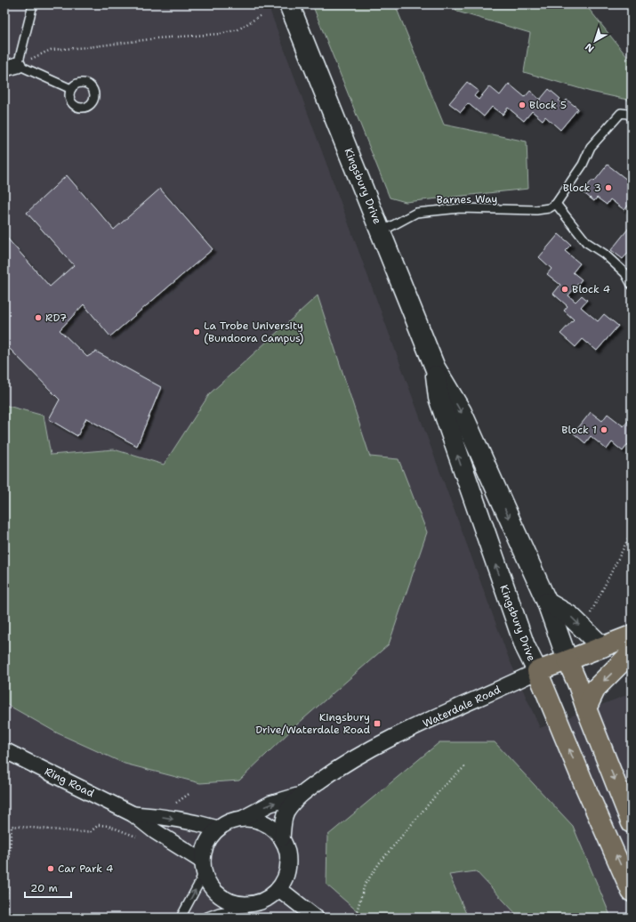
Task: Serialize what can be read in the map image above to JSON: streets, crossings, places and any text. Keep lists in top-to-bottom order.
{
  "streets": {
    "main road": ["Kingsbury Drive", "Waterdale Road"],
    "street": ["Ring Road"],
    "lane": ["Barnes Way"]
  },
  "crossings": [
    ["Kingsbury Drive", "Barnes Way"],
    ["Kingsbury Drive", "Waterdale Road"],
    ["Waterdale Road", "Ring Road"]
  ],
  "places": {
    "other": [
      "Block 5",
      "Block 3",
      "Block 4",
      "RD7",
      "La Trobe University (Bundoora Campus)",
      "Block 1",
      "Car Park 4"
    ],
    "transit": ["Kingsbury Drive/Waterdale Road"]
  },
  "scale_bar": "20 m",
  "north": "bottom left"
}
